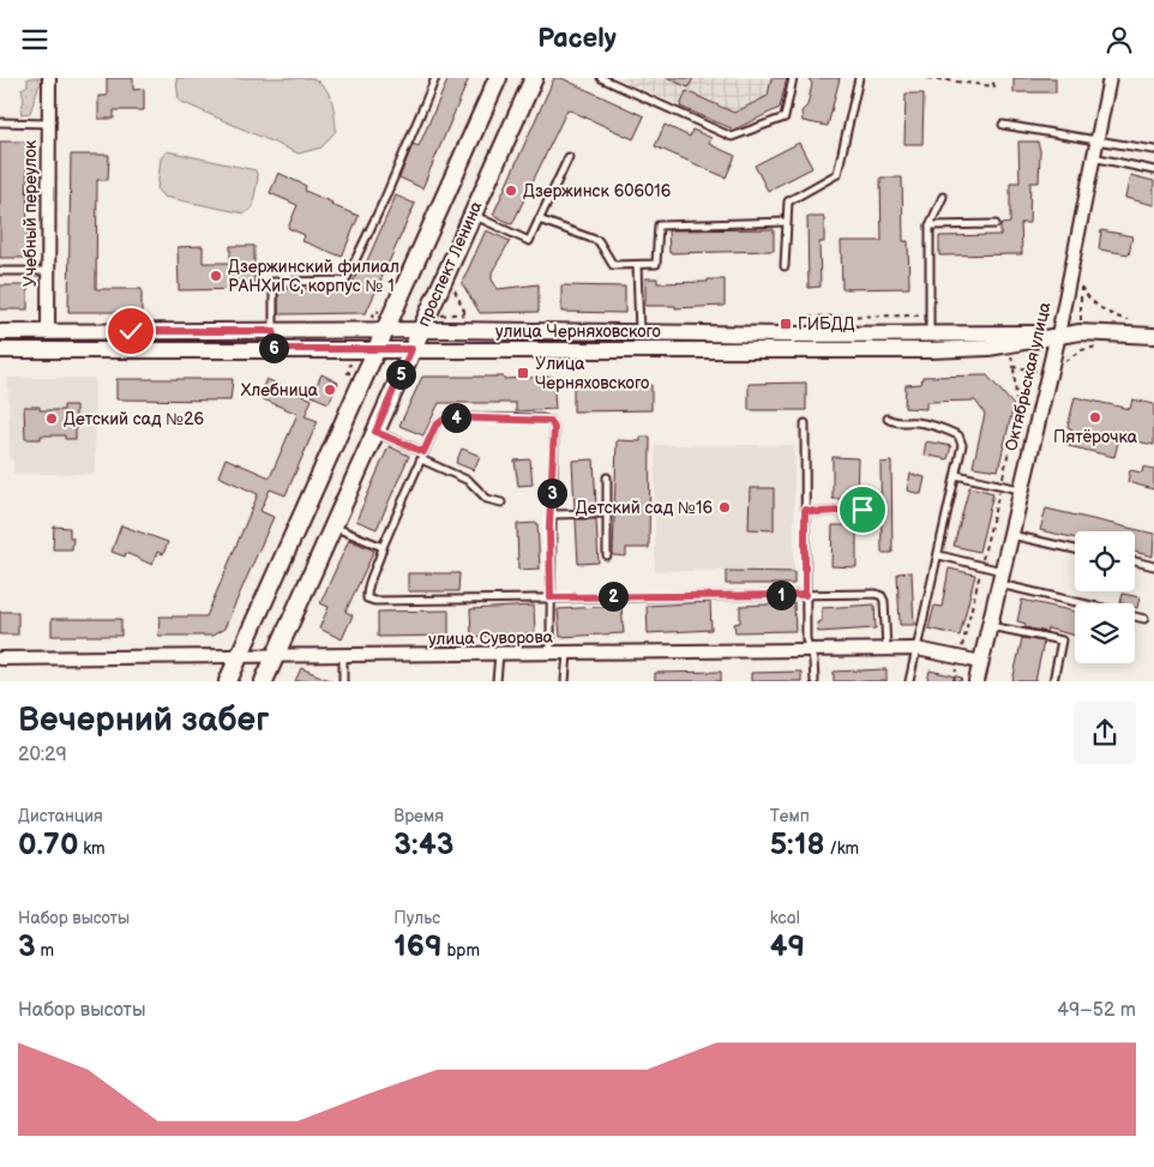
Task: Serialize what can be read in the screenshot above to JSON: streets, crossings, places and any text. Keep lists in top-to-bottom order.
{
  "streets": {
    "main road": ["проспект Ленина"],
    "street": [
      "Учебный переулок",
      "улица Черняховского",
      "Октябрьская улица",
      "улица Суворова"
    ]
  },
  "crossings": [
    ["Учебный переулок", "улица Черняховского"],
    ["проспект Ленина", "улица Черняховского"],
    ["проспект Ленина", "улица Суворова"],
    ["улица Черняховского", "Октябрьская улица"],
    ["Октябрьская улица", "улица Суворова"]
  ],
  "places": {
    "other": [
      "Дзержинск 606016",
      "Дзержинский филиал РАНХиГС, корпус № 1",
      "Хлебница",
      "Пятёрочка",
      "Детский сад №26",
      "Детский сад №16"
    ],
    "transit": ["ГИБДД", "Улица Черняховского"]
  },
  "page": {
    "header": "Pacely",
    "pins": [
      "6",
      "5",
      "4",
      "3",
      "1",
      "2"
    ],
    "heading": ["Вечерний забег", "20:29"],
    "stats": [
      ["Дистанция", "0.70 km"],
      ["Время", "3:43"],
      ["Темп", "5:18 /km"],
      ["Набор высоты", "3 m"],
      ["Пульс", "169 bpm"],
      ["kcal", "49"]
    ],
    "chart": ["Набор высоты", "49–52 m"]
  }
}
